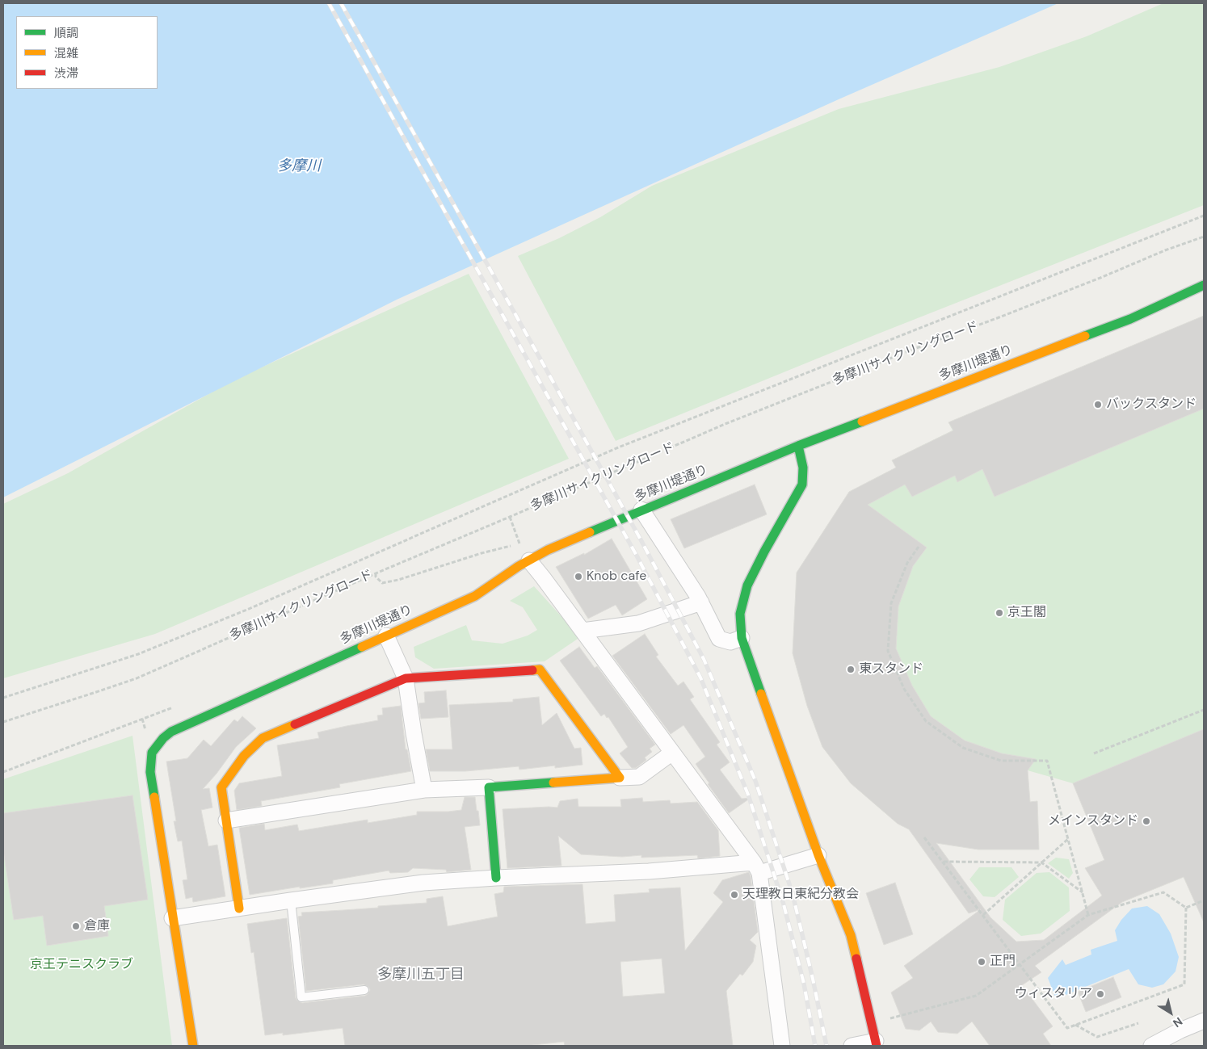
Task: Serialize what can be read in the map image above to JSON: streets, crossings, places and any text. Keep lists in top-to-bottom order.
{
  "streets": {
    "street": ["多摩川堤通り"],
    "path": ["多摩川サイクリングロード"]
  },
  "districts": ["多摩川五丁目"],
  "water": ["多摩川"],
  "parks": ["京王テニスクラブ"],
  "places": [
    "バックスタンド",
    "Knob cafe",
    "京王閣",
    "東スタンド",
    "メインスタンド",
    "天理教日東紀分教会",
    "倉庫",
    "正門",
    "ウィスタリア"
  ],
  "legend": ["順調", "混雑", "渋滞"],
  "north": "bottom right"
}
